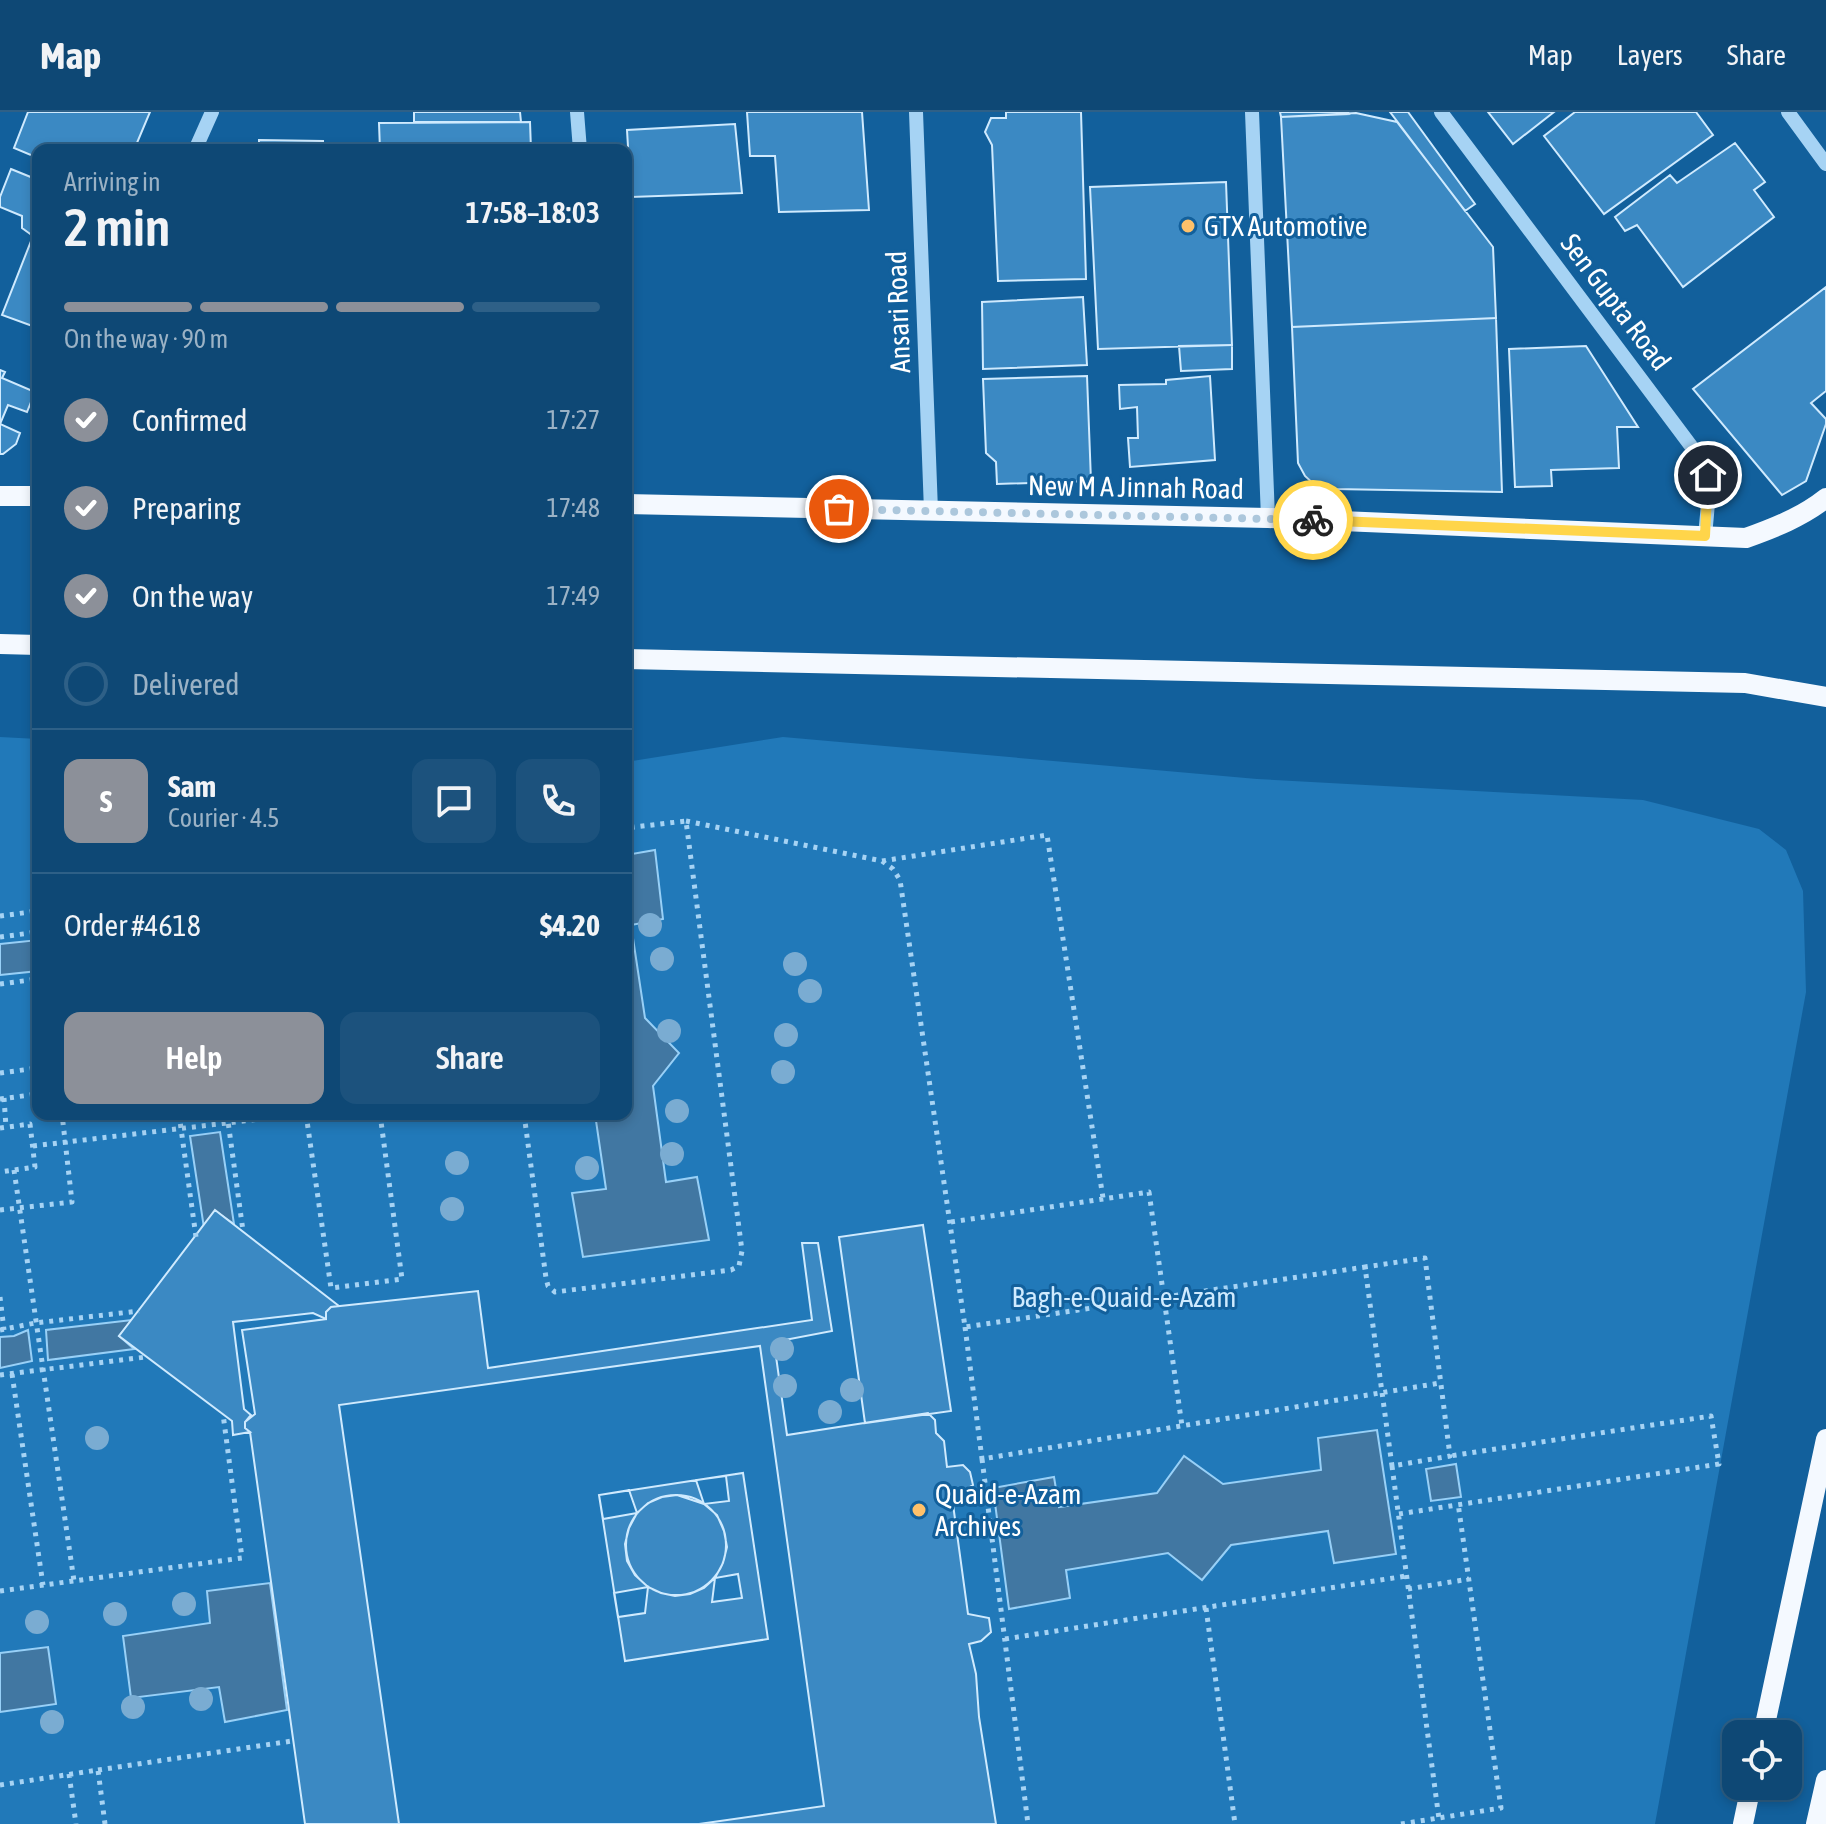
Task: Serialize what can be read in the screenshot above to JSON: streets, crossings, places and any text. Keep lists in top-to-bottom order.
{
  "streets": {
    "main road": ["New M A Jinnah Road"],
    "street": ["Sen Gupta Road", "Ansari Road"]
  },
  "crossings": [
    ["Sen Gupta Road", "New M A Jinnah Road"],
    ["Ansari Road", "New M A Jinnah Road"]
  ],
  "parks": ["Bagh-e-Quaid-e-Azam"],
  "places": ["GTX Automotive", "Quaid-e-Azam Archives"],
  "page": {
    "header": "Map",
    "nav": ["Map", "Layers", "Share"],
    "heading": ["2 min", "Arriving in", "17:58–18:03"],
    "panel": [
      "Sam",
      "Courier · 4.5",
      "Order #4618",
      "$4.20"
    ],
    "bar": "On the way · 90 m",
    "list": [
      ["Confirmed", "17:27"],
      ["Preparing", "17:48"],
      ["On the way", "17:49"],
      "Delivered"
    ],
    "round": "S",
    "buttons": ["Help", "Share"]
  }
}
